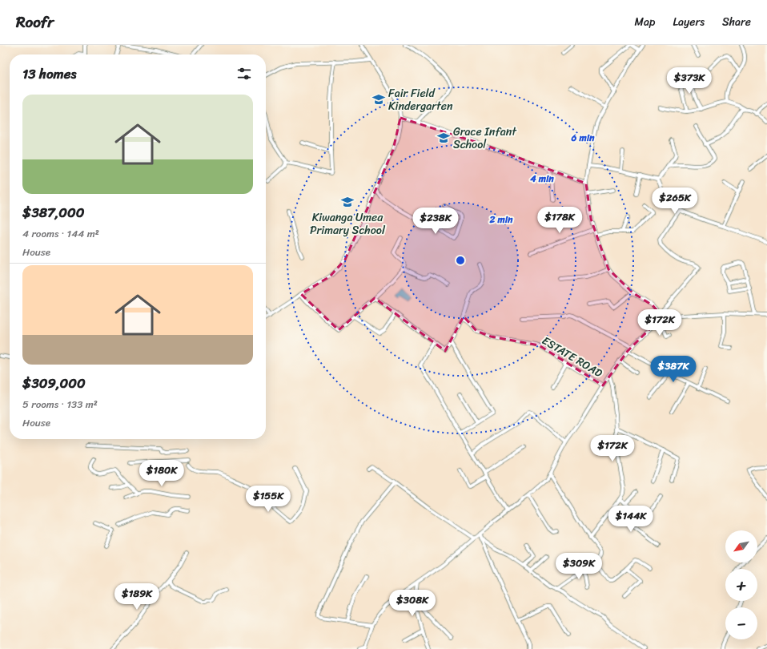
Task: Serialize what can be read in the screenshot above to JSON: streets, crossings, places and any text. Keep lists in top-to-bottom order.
{
  "streets": {
    "street": ["ESTATE ROAD"]
  },
  "places": {
    "school or university": ["Fair Field Kindergarten", "Grace Infant School", "Kiwanga Umea Primary School"]
  },
  "north": "bottom left",
  "page": {
    "header": "Roofr",
    "nav": ["Map", "Layers", "Share"],
    "heading": "13 homes",
    "price": [
      "$373K",
      "$265K",
      "$178K",
      "$238K",
      "$172K",
      "$387K",
      "$172K",
      "$180K",
      "$155K",
      "$144K",
      "$309K",
      "$189K",
      "$308K"
    ],
    "list": [
      {
        "name": "$387,000",
        "note": "4 rooms · 144 m² · House"
      },
      {
        "name": "$309,000",
        "note": "5 rooms · 133 m² · House"
      }
    ],
    "map_buttons": ["+", "−"]
  },
  "rings": ["6 min", "4 min", "2 min"]
}
